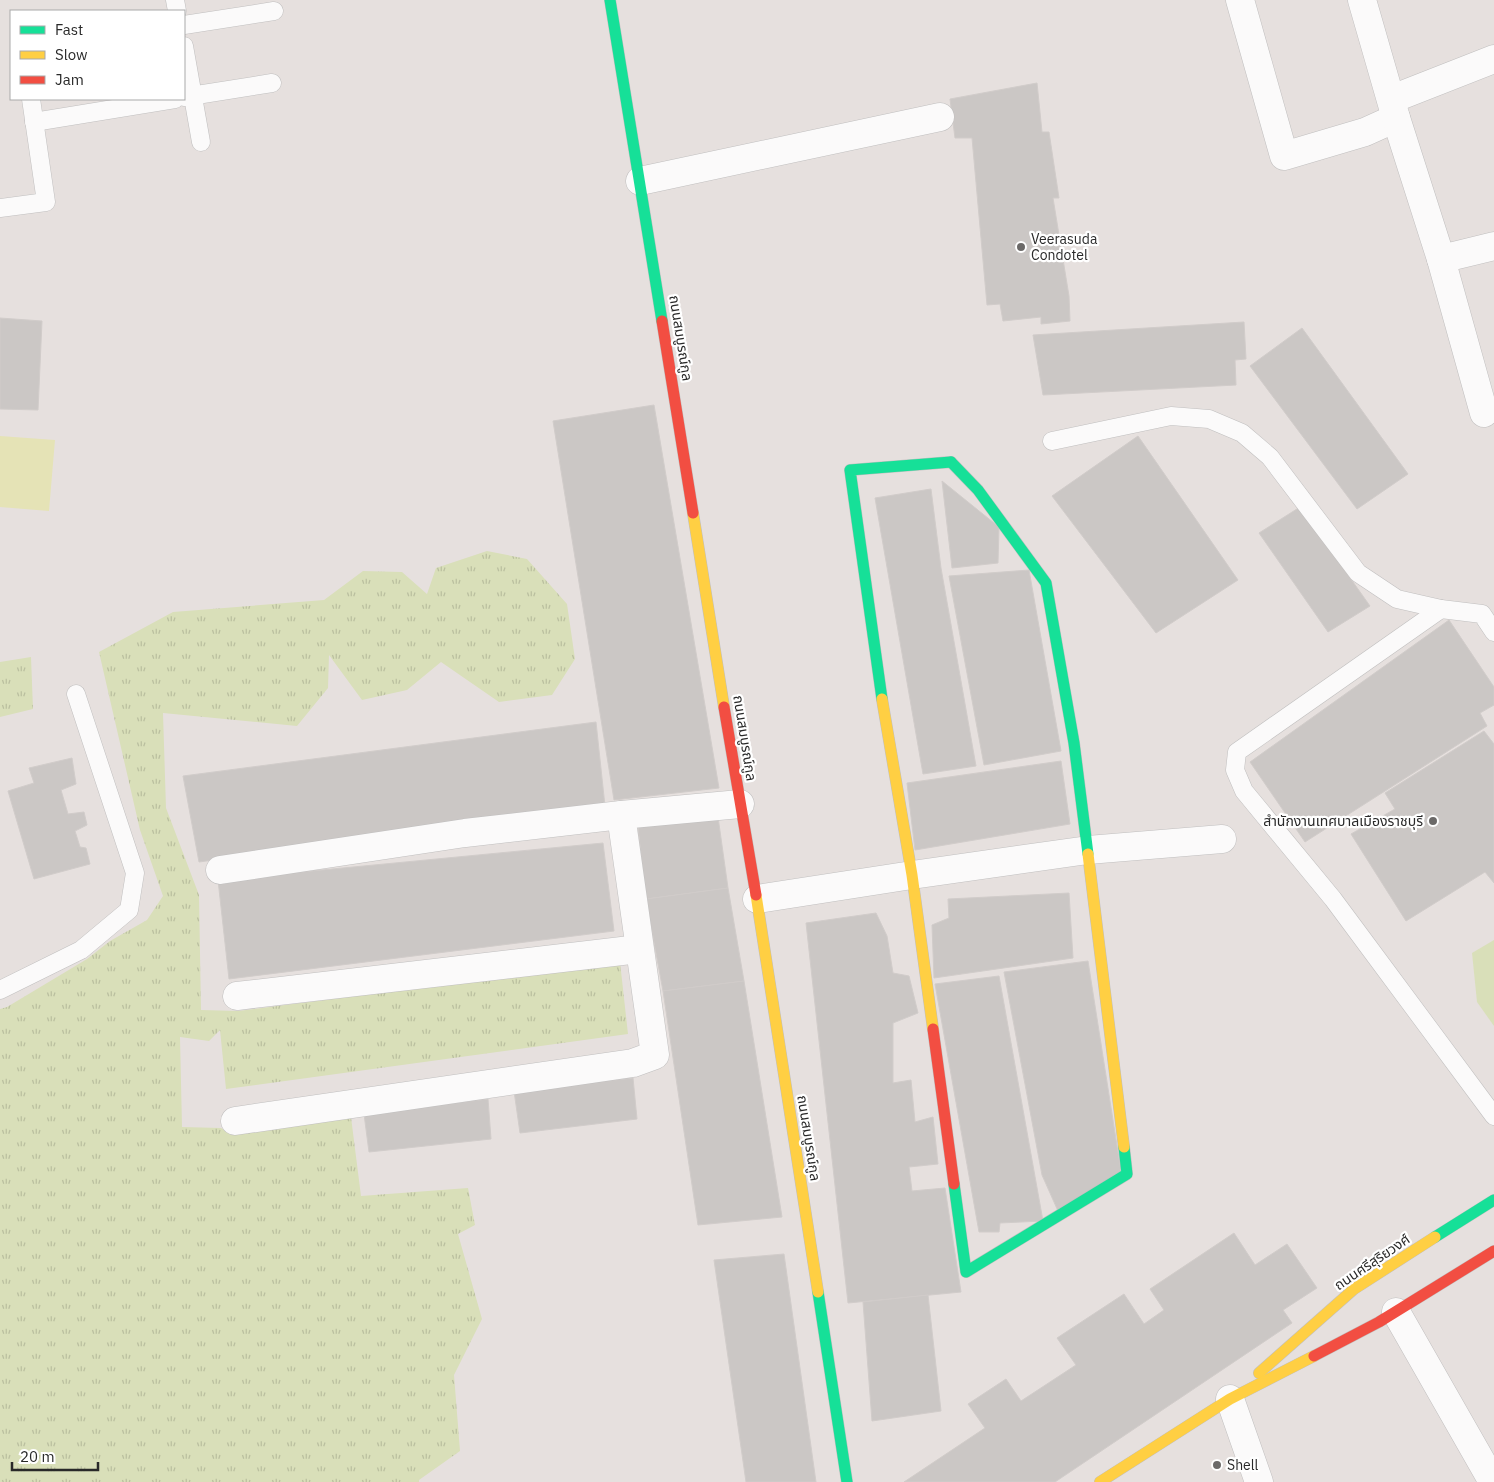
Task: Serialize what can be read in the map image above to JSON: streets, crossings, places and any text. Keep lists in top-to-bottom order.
{
  "streets": {
    "street": ["ถนนสมบูรณ์กูล", "ถนนศรีสุริยวงศ์"]
  },
  "places": ["Veerasuda Condotel", "สำนักงานเทศบาลเมืองราชบุรี", "Shell"],
  "legend": ["Fast", "Slow", "Jam"],
  "scale_bar": "20 m"
}
